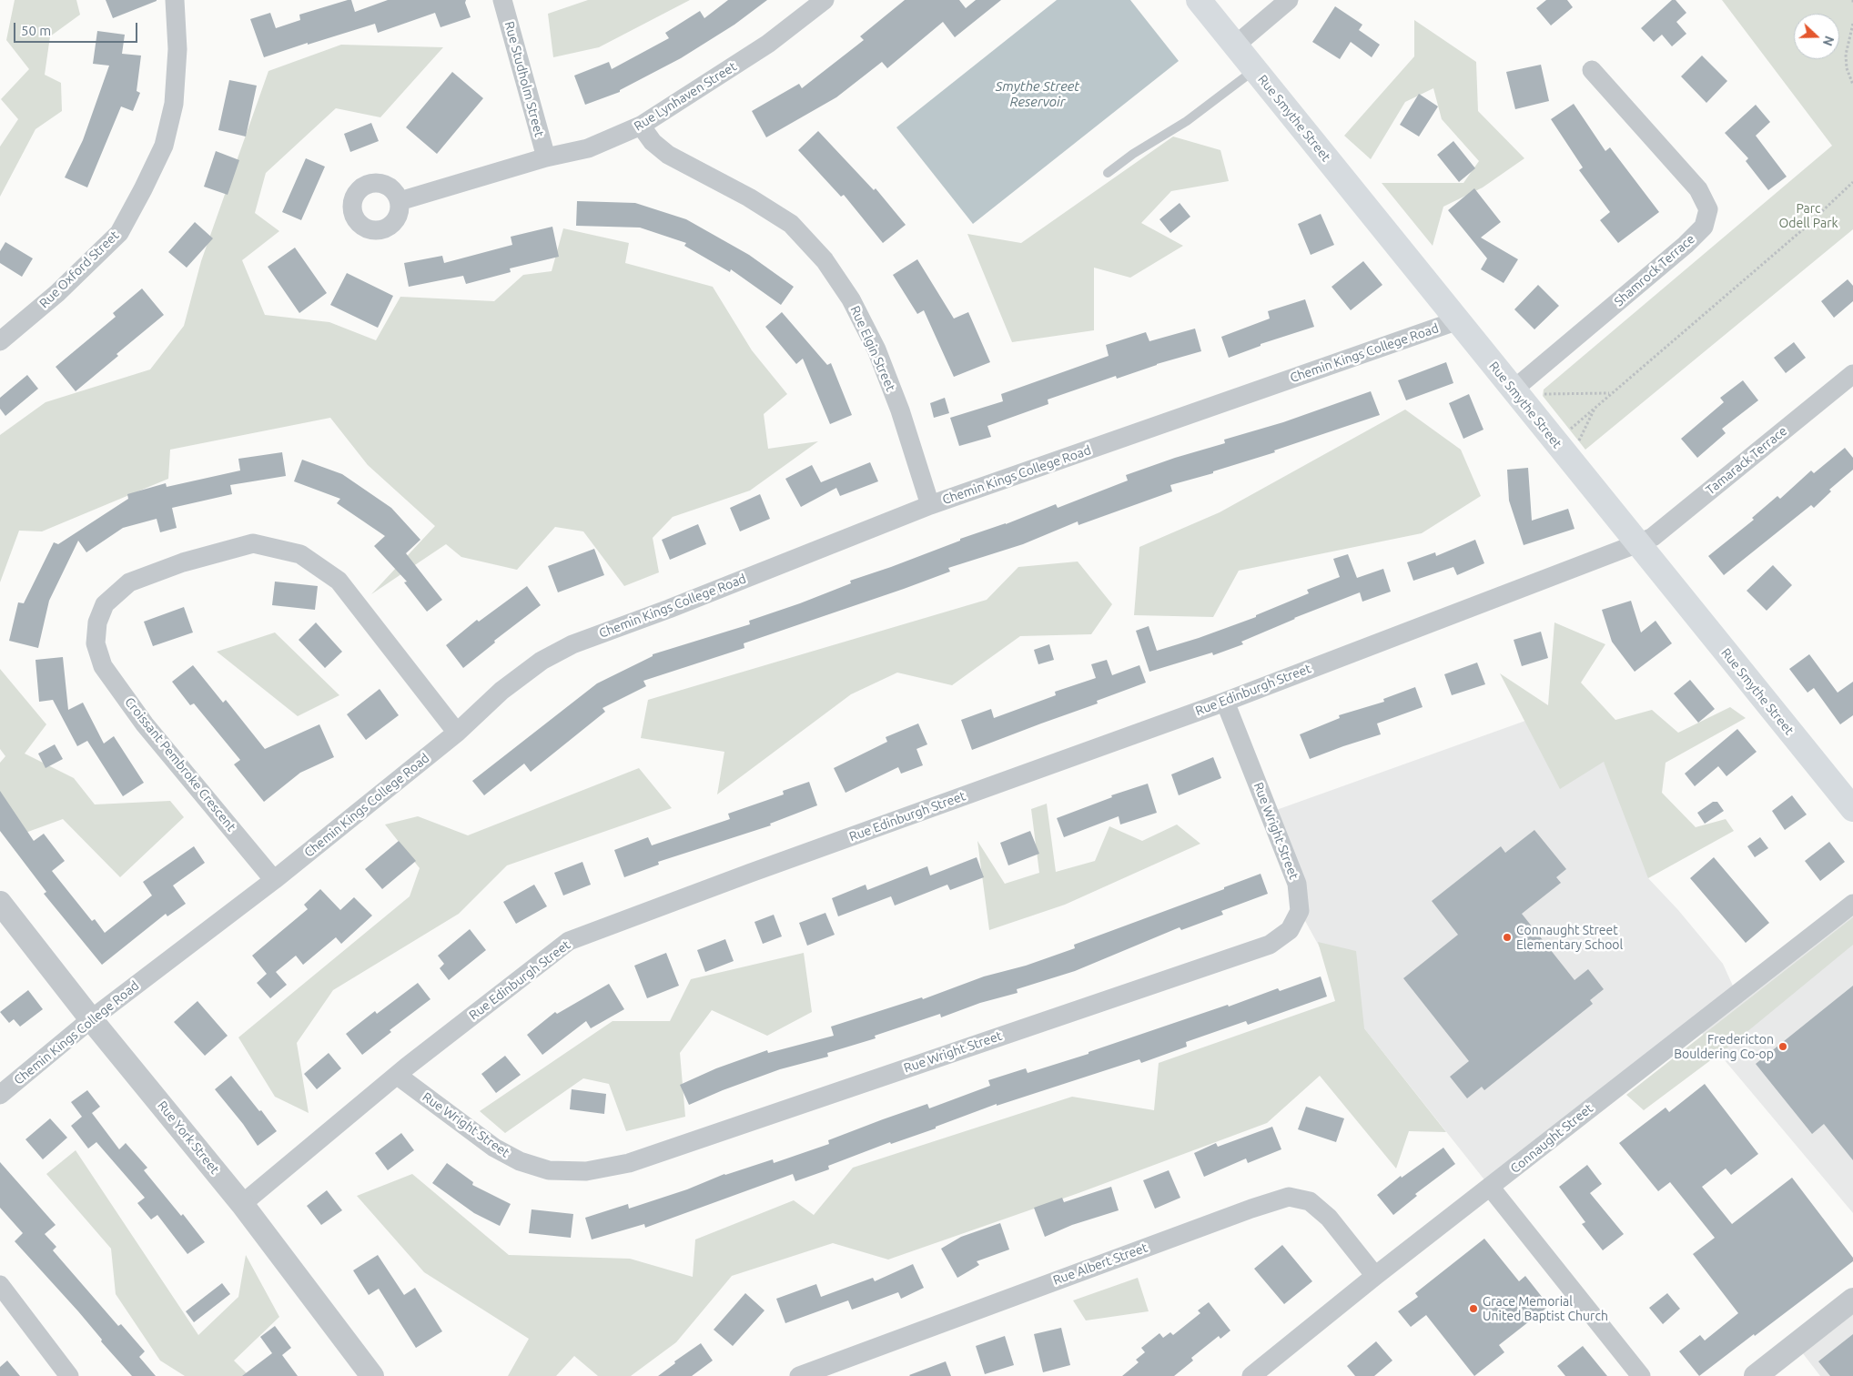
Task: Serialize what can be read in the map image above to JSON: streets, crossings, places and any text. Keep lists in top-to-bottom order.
{
  "streets": {
    "main road": ["Rue Smythe Street"],
    "street": [
      "Rue Studholm Street",
      "Rue Lynhaven Street",
      "Rue Oxford Street",
      "Shamrock Terrace",
      "Rue Elgin Street",
      "Chemin Kings College Road",
      "Tamarack Terrace",
      "Rue Edinburgh Street",
      "Croissant Pembroke Crescent",
      "Rue Wright Street",
      "Rue York Street",
      "Connaught Street",
      "Rue Albert Street"
    ]
  },
  "crossings": [
    ["Rue Studholm Street", "Rue Lynhaven Street"],
    ["Rue Lynhaven Street", "Rue Elgin Street"],
    ["Rue Smythe Street", "Shamrock Terrace"],
    ["Rue Smythe Street", "Chemin Kings College Road"],
    ["Rue Smythe Street", "Tamarack Terrace"],
    ["Rue Smythe Street", "Rue Edinburgh Street"],
    ["Rue Elgin Street", "Chemin Kings College Road"],
    ["Chemin Kings College Road", "Croissant Pembroke Crescent"],
    ["Chemin Kings College Road", "Rue York Street"],
    ["Tamarack Terrace", "Rue Edinburgh Street"],
    ["Rue Edinburgh Street", "Rue Wright Street"],
    ["Rue Edinburgh Street", "Rue York Street"],
    ["Connaught Street", "Rue Albert Street"]
  ],
  "water": ["Smythe Street Reservoir"],
  "parks": ["Parc Odell Park"],
  "places": ["Connaught Street Elementary School", "Fredericton Bouldering Co-op", "Grace Memorial United Baptist Church"],
  "scale_bar": "50 m",
  "north": "right"
}
